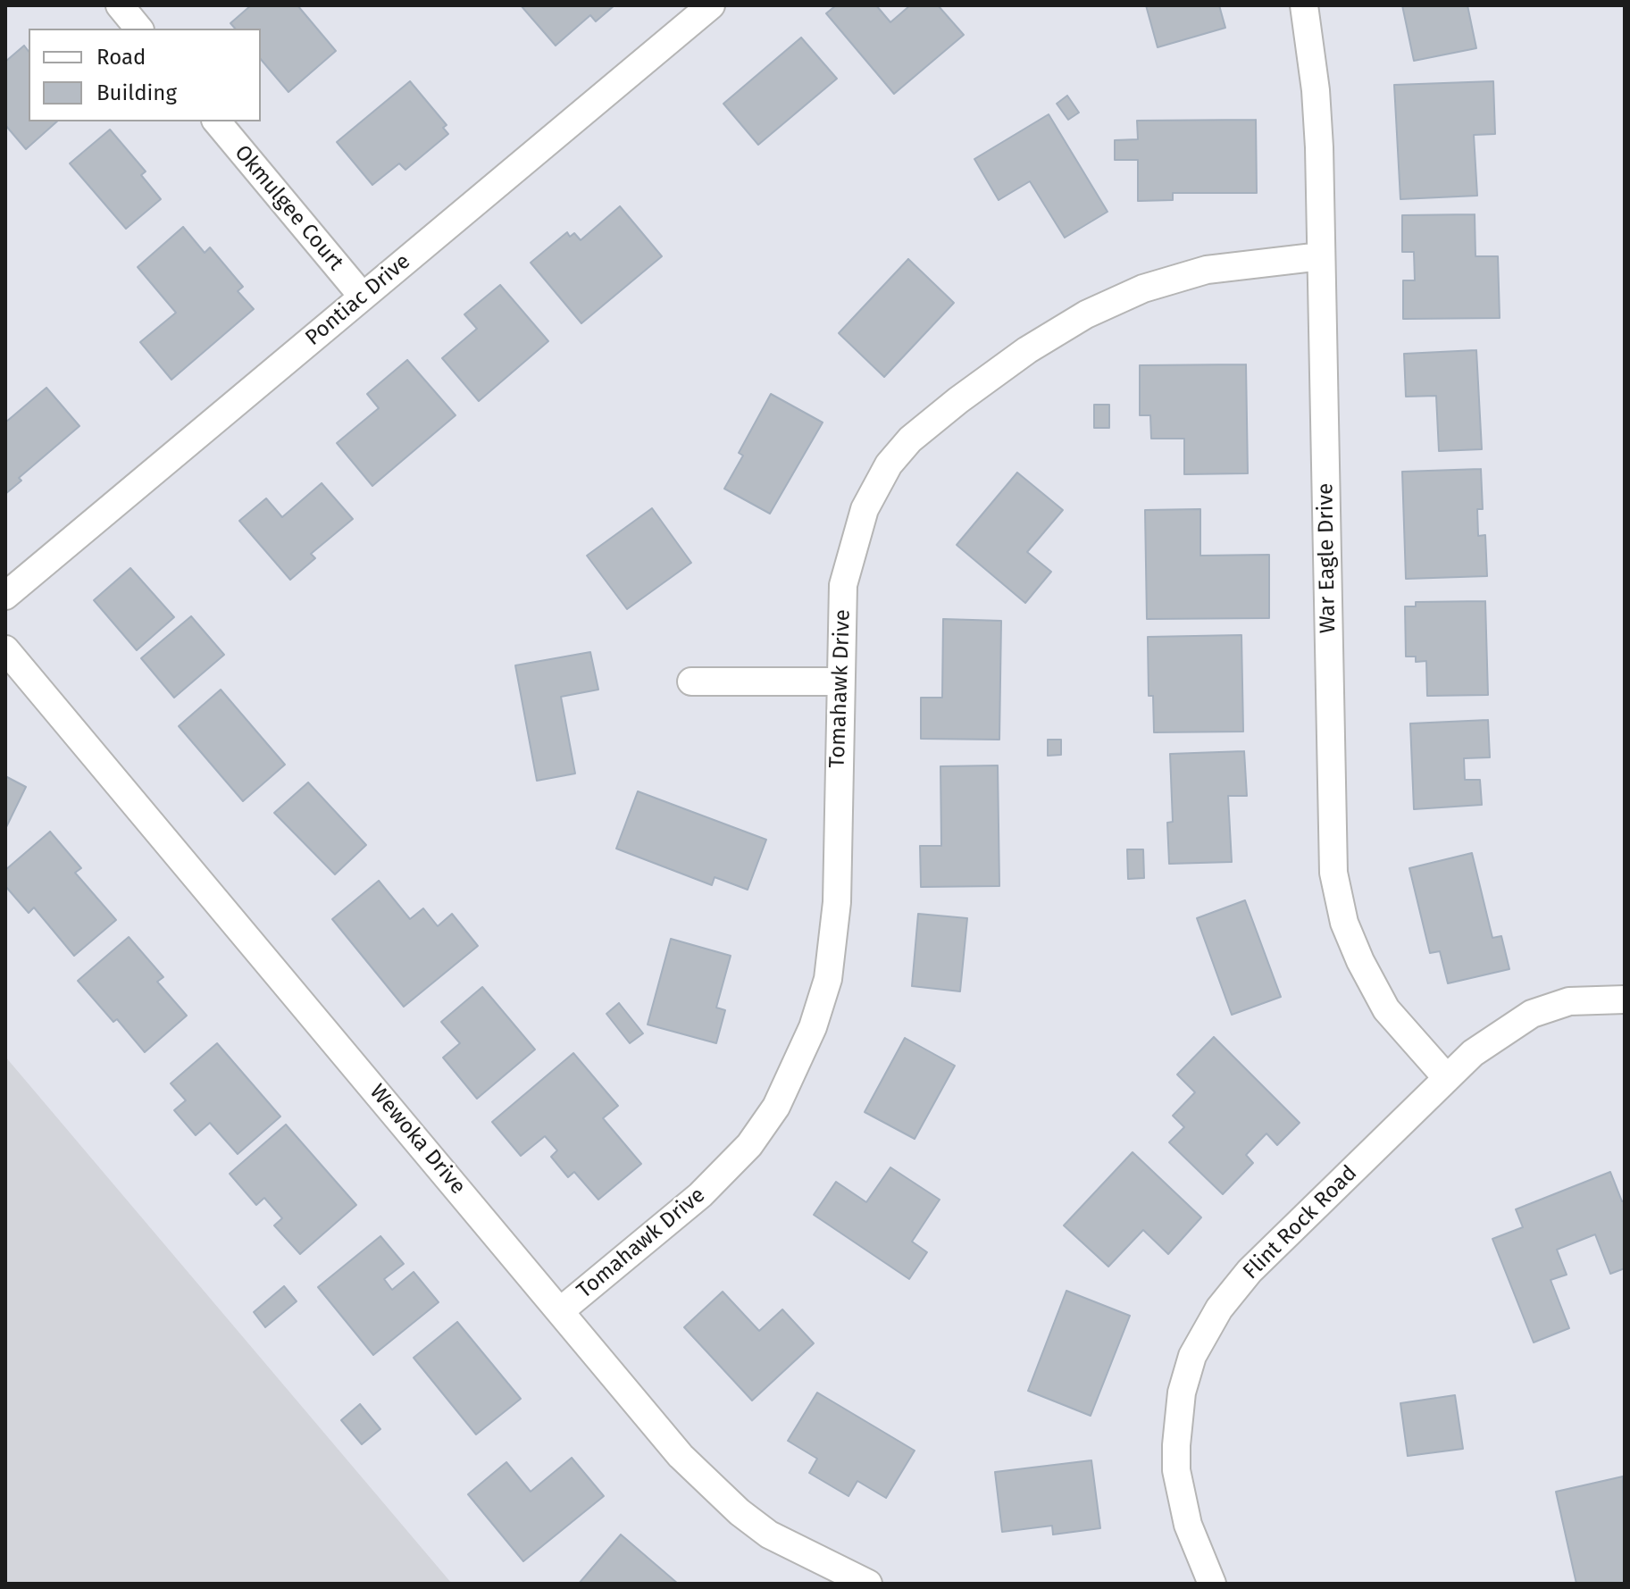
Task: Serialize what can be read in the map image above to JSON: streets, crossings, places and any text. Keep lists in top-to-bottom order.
{
  "streets": {
    "street": [
      "Okmulgee Court",
      "Pontiac Drive",
      "War Eagle Drive",
      "Tomahawk Drive",
      "Wewoka Drive",
      "Flint Rock Road"
    ]
  },
  "crossings": [
    ["Okmulgee Court", "Pontiac Drive"],
    ["War Eagle Drive", "Tomahawk Drive"],
    ["War Eagle Drive", "Flint Rock Road"],
    ["Tomahawk Drive", "Wewoka Drive"]
  ],
  "legend": ["Road", "Building"]
}
